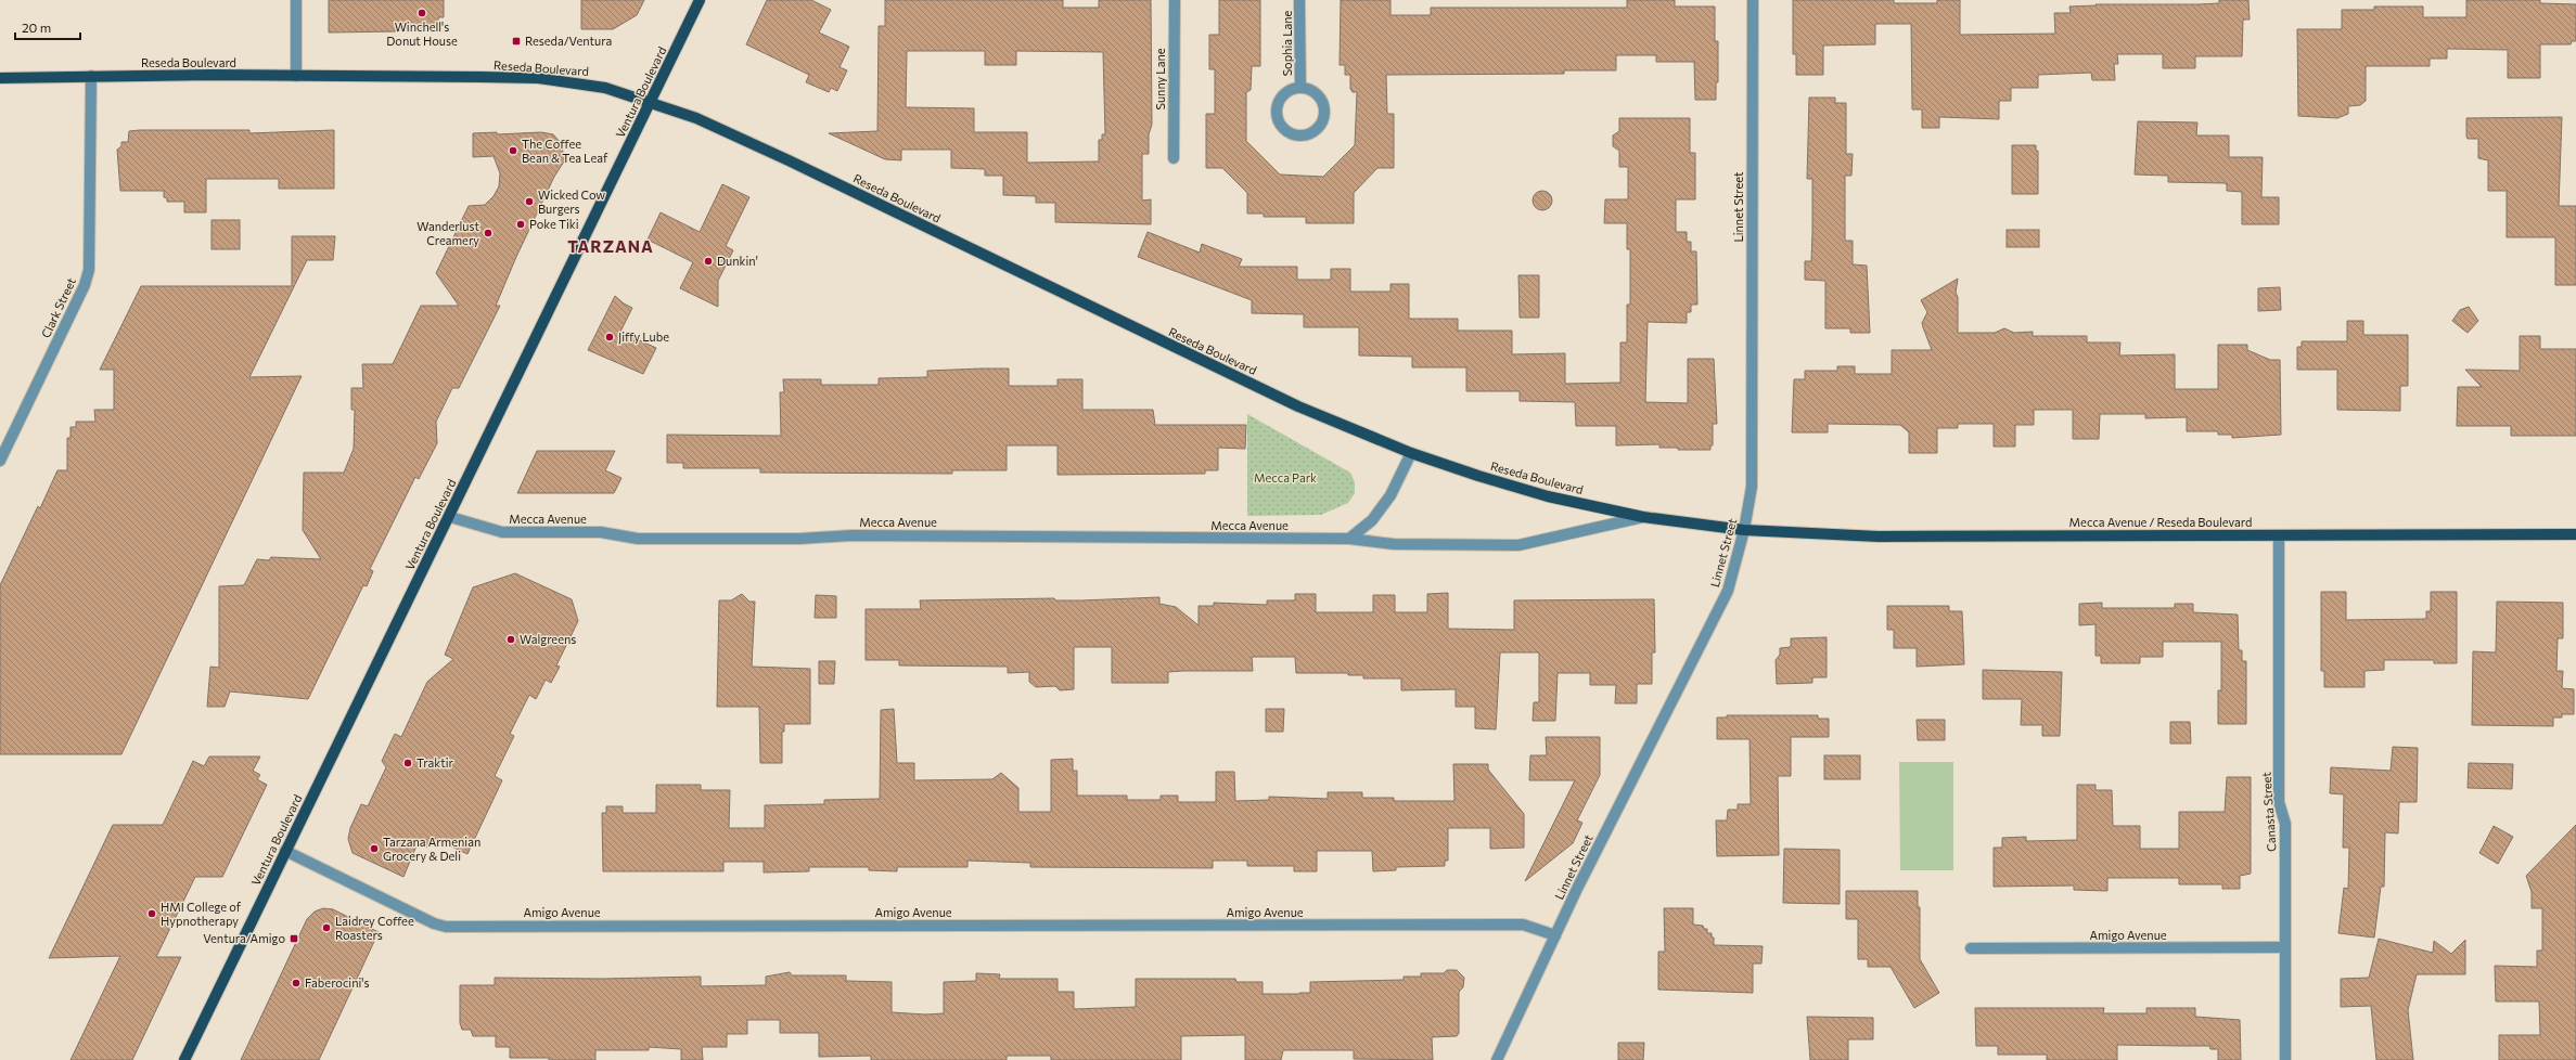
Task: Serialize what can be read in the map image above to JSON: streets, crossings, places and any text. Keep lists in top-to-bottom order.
{
  "streets": {
    "main road": ["Reseda Boulevard", "Ventura Boulevard", "Mecca Avenue / Reseda Boulevard"],
    "street": [
      "Sophia Lane",
      "Sunny Lane",
      "Linnet Street",
      "Clark Street",
      "Mecca Avenue",
      "Canasta Street",
      "Amigo Avenue"
    ]
  },
  "crossings": [
    ["Reseda Boulevard", "Ventura Boulevard"],
    ["Reseda Boulevard", "Linnet Street"],
    ["Reseda Boulevard", "Clark Street"],
    ["Reseda Boulevard", "Mecca Avenue"],
    ["Reseda Boulevard", "Mecca Avenue / Reseda Boulevard"],
    ["Ventura Boulevard", "Mecca Avenue"],
    ["Ventura Boulevard", "Amigo Avenue"],
    ["Linnet Street", "Mecca Avenue / Reseda Boulevard"],
    ["Linnet Street", "Amigo Avenue"],
    ["Mecca Avenue / Reseda Boulevard", "Canasta Street"],
    ["Canasta Street", "Amigo Avenue"]
  ],
  "districts": ["TARZANA"],
  "parks": ["Mecca Park"],
  "places": {
    "other": [
      "Winchell's Donut House",
      "The Coffee Bean & Tea Leaf",
      "Wicked Cow Burgers",
      "Poke Tiki",
      "Wanderlust Creamery",
      "Dunkin'",
      "Jiffy Lube",
      "Walgreens",
      "Traktir",
      "Tarzana Armenian Grocery & Deli",
      "HMI College of Hypnotherapy",
      "Laidrey Coffee Roasters",
      "Faberocini's"
    ],
    "transit": ["Reseda/Ventura", "Ventura/Amigo"]
  },
  "scale_bar": "20 m"
}
